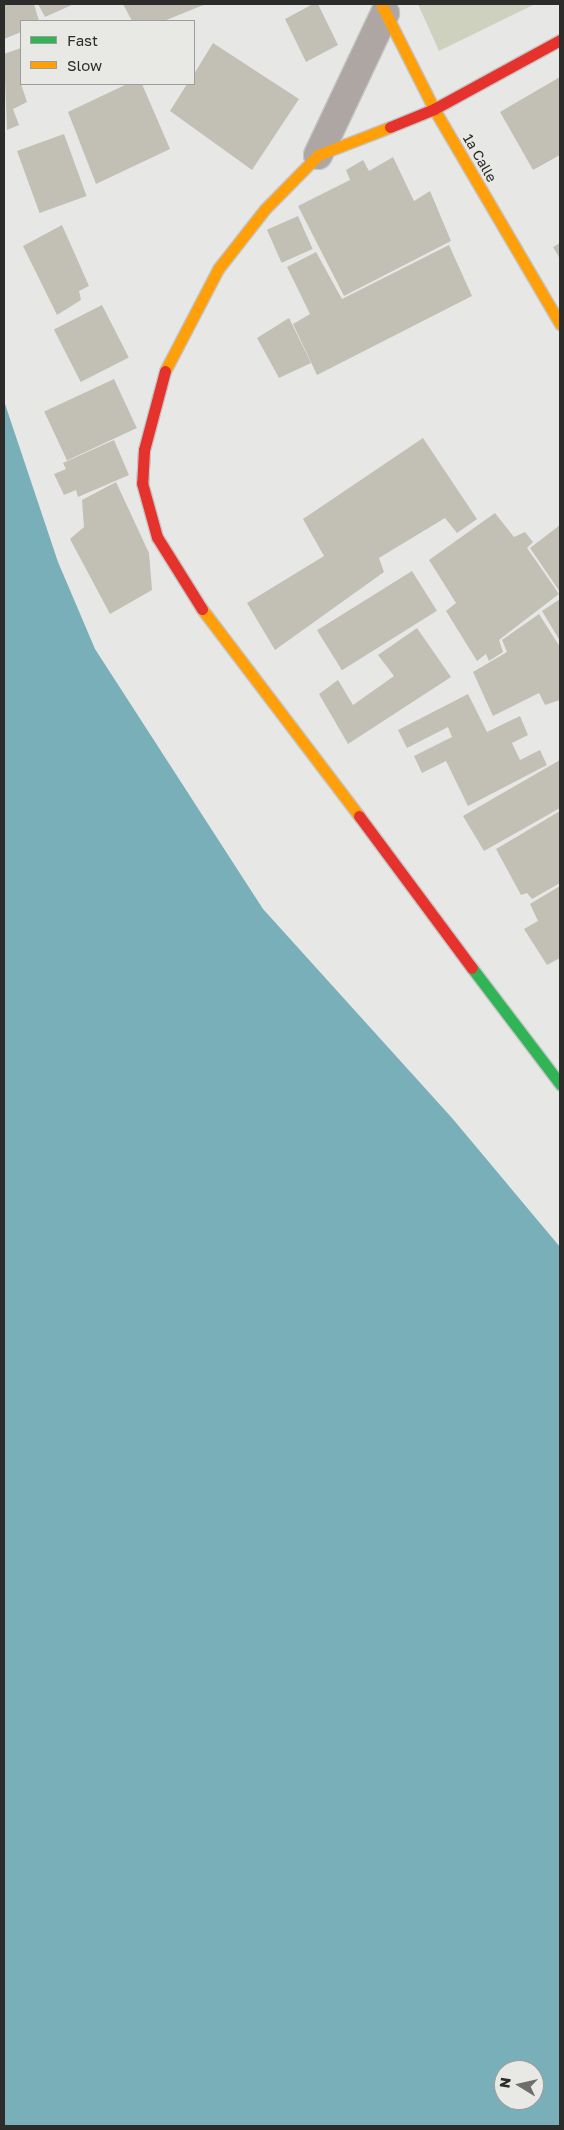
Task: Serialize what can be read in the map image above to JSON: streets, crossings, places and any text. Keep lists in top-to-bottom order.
{
  "streets": {
    "street": ["1a Calle"]
  },
  "legend": ["Fast", "Slow"],
  "north": "left"
}
